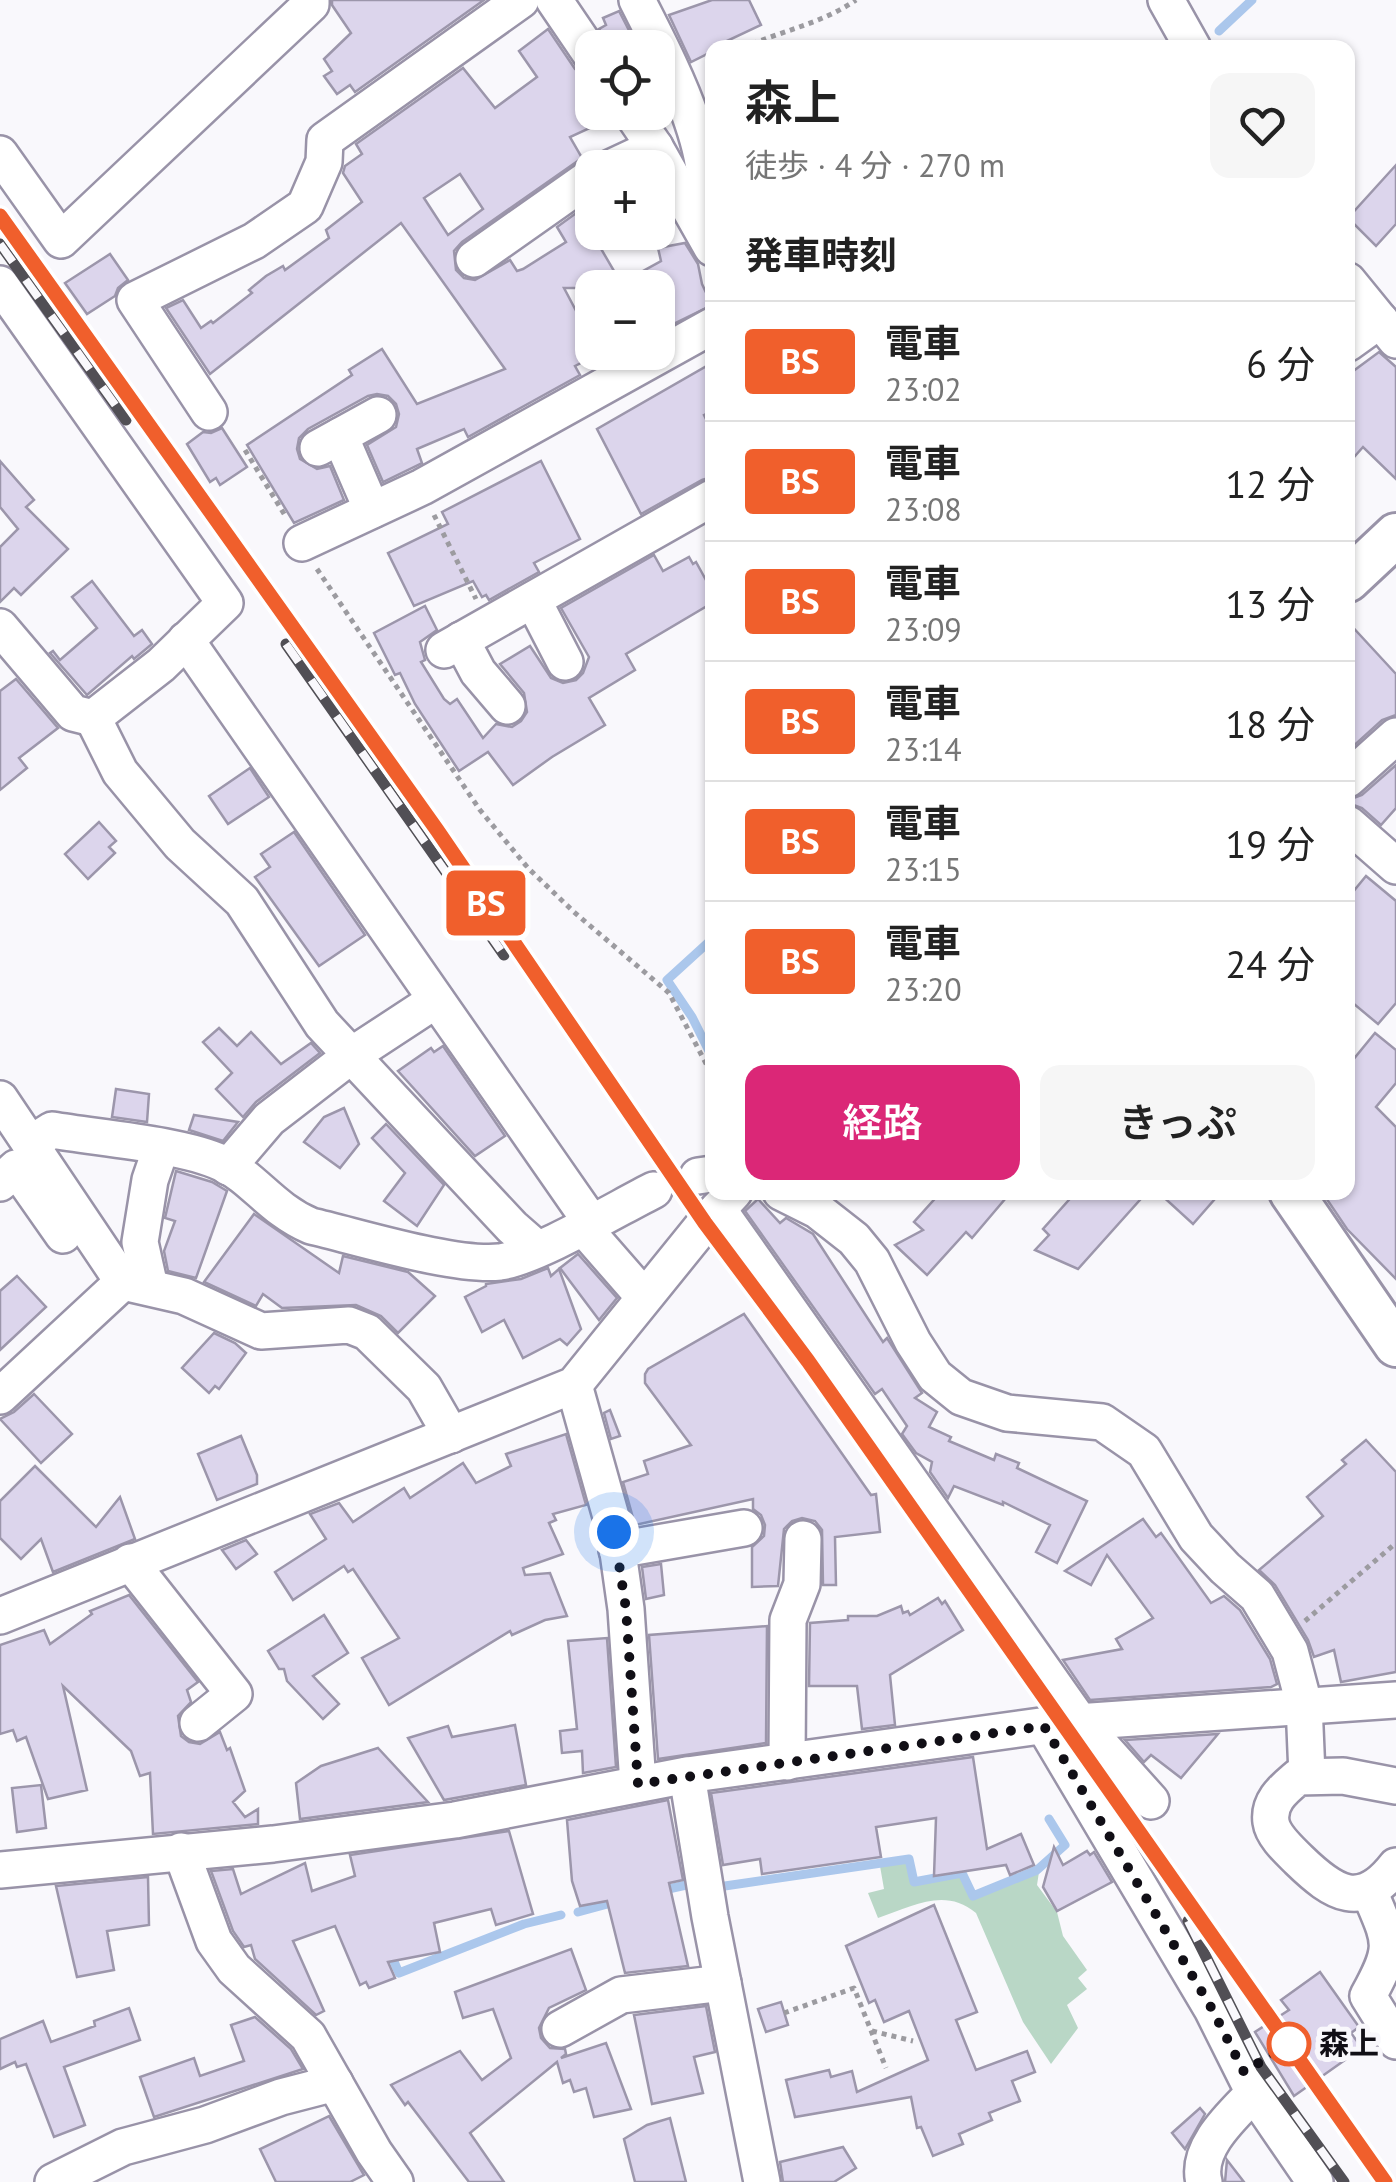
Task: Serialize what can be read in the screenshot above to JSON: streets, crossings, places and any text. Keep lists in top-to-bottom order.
{
  "places": ["森上"],
  "page": {
    "on_map": "BS",
    "map_buttons": ["+", "−"],
    "heading": [
      ["森上", "徒歩 · 4 分 · 270 m"],
      "発車時刻"
    ],
    "list": [
      {
        "mark": "BS",
        "name": "電車",
        "note": "23:02",
        "value": "6 分"
      },
      {
        "mark": "BS",
        "name": "電車",
        "note": "23:08",
        "value": "12 分"
      },
      {
        "mark": "BS",
        "name": "電車",
        "note": "23:09",
        "value": "13 分"
      },
      {
        "mark": "BS",
        "name": "電車",
        "note": "23:14",
        "value": "18 分"
      },
      {
        "mark": "BS",
        "name": "電車",
        "note": "23:15",
        "value": "19 分"
      },
      {
        "mark": "BS",
        "name": "電車",
        "note": "23:20",
        "value": "24 分"
      }
    ],
    "buttons": ["経路", "きっぷ"]
  }
}
